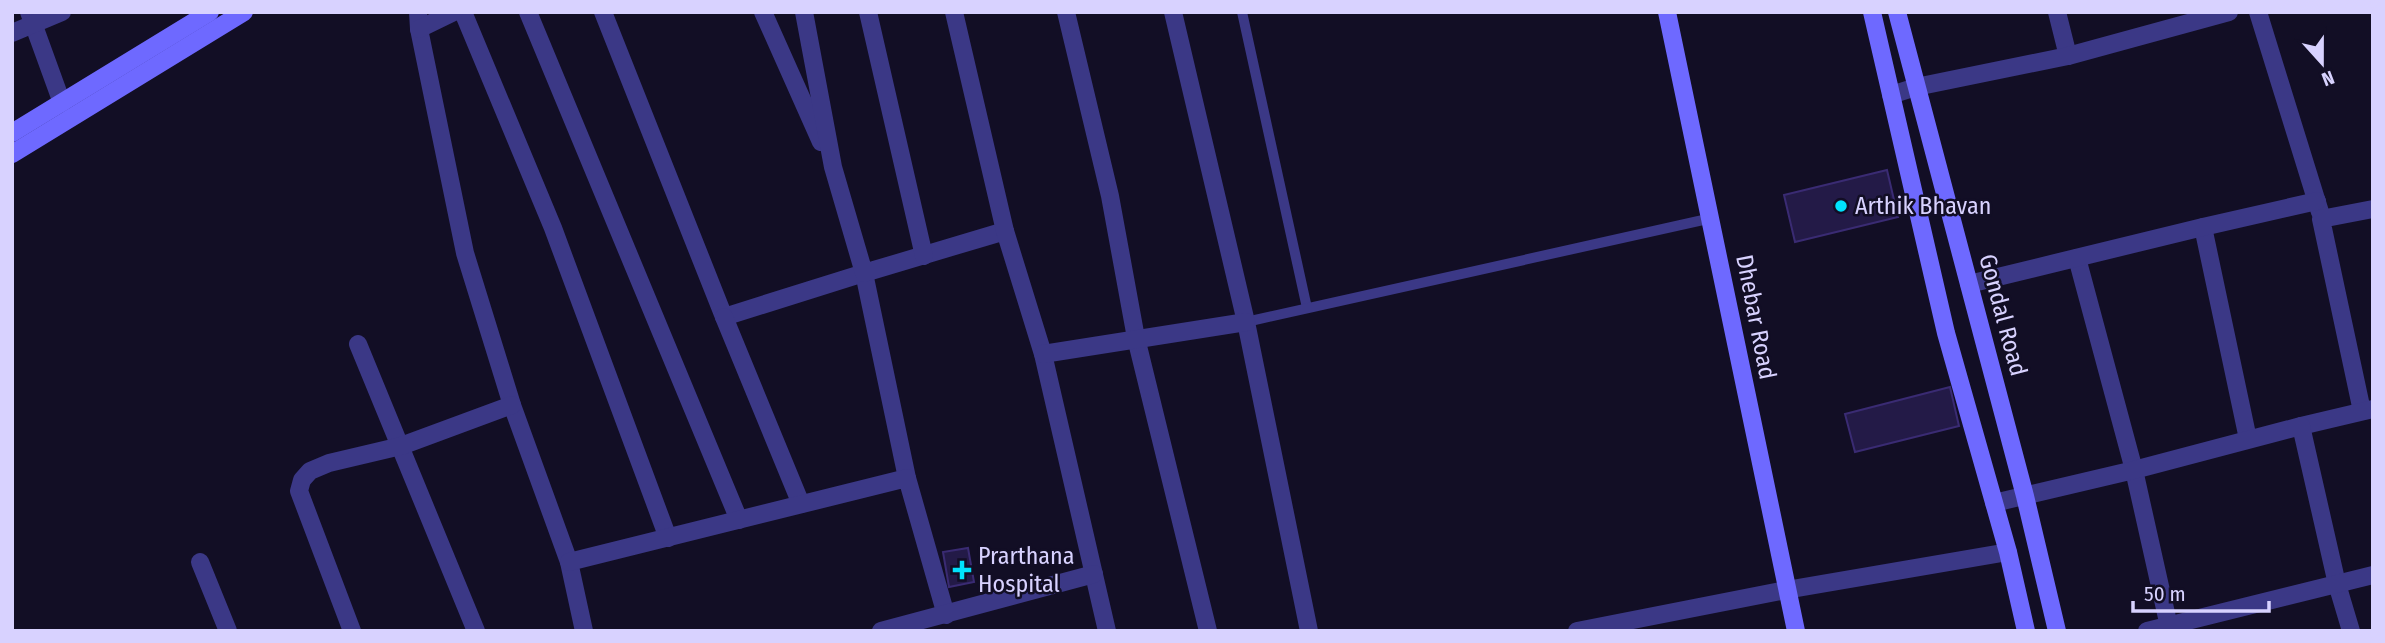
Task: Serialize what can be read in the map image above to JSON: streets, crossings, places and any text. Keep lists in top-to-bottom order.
{
  "streets": {
    "main road": ["Gondal Road", "Dhebar Road"]
  },
  "places": {
    "other": ["Arthik Bhavan"],
    "health": ["Prarthana Hospital"]
  },
  "scale_bar": "50 m",
  "north": "bottom"
}
